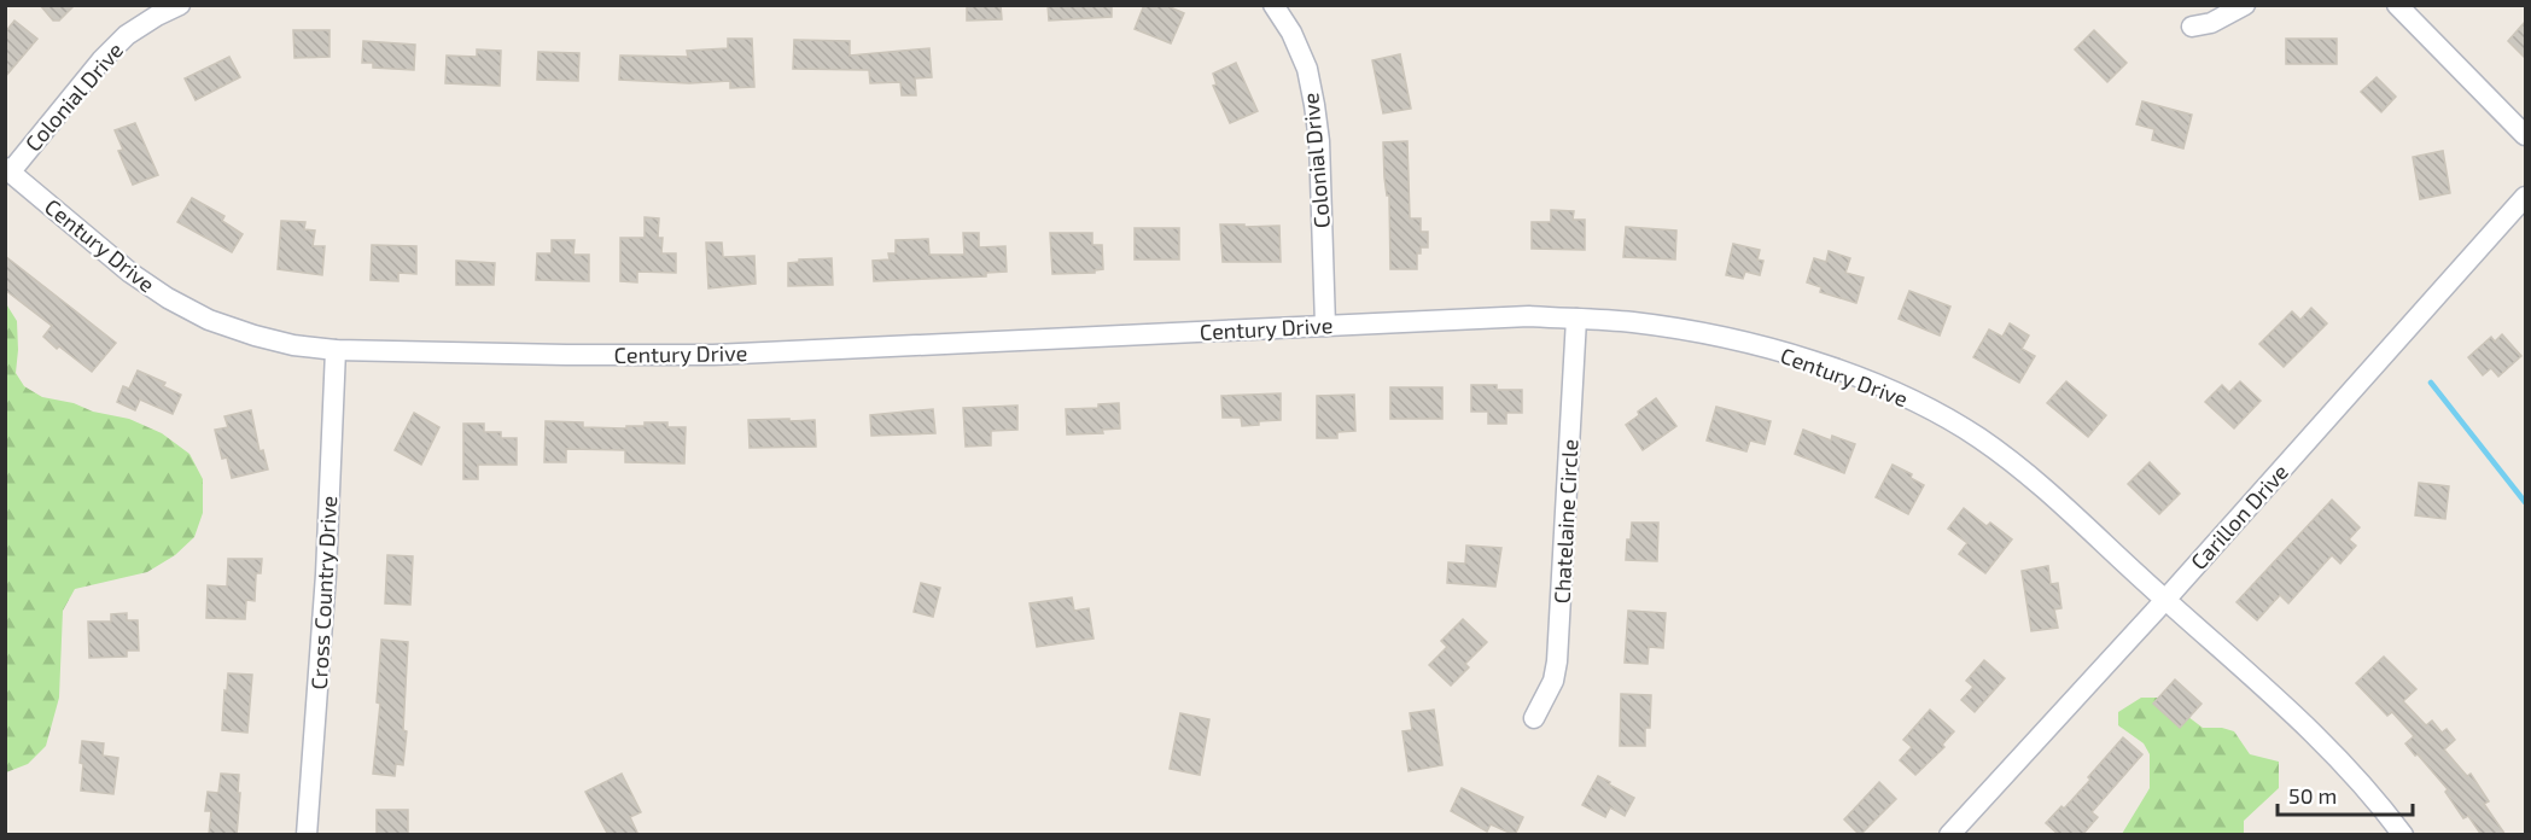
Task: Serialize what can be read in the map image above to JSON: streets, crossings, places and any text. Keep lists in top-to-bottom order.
{
  "streets": {
    "street": [
      "Colonial Drive",
      "Century Drive",
      "Carillon Drive",
      "Chatelaine Circle",
      "Cross Country Drive"
    ]
  },
  "crossings": [
    ["Colonial Drive", "Century Drive"],
    ["Century Drive", "Carillon Drive"],
    ["Century Drive", "Chatelaine Circle"],
    ["Century Drive", "Cross Country Drive"]
  ],
  "scale_bar": "50 m"
}
